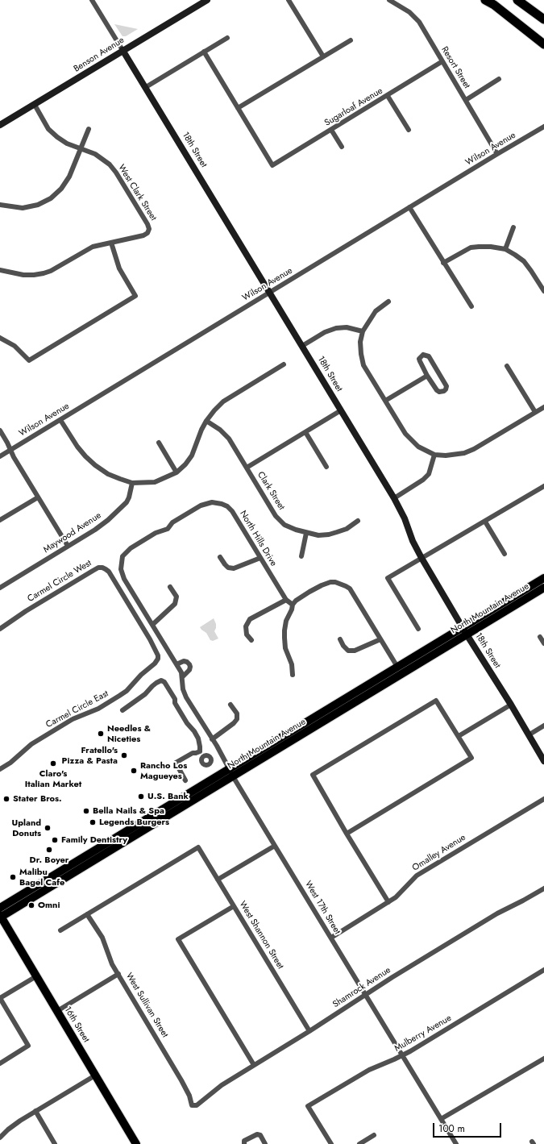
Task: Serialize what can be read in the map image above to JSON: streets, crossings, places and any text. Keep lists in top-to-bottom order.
{
  "streets": {
    "main road": [
      "Benson Avenue",
      "18th Street",
      "North Mountain Avenue",
      "16th Street"
    ],
    "street": [
      "Resort Street",
      "Sugarloaf Avenue",
      "Wilson Avenue",
      "West Clark Street",
      "Clark Street",
      "Maywood Avenue",
      "North Hills Drive",
      "Carmel Circle West",
      "Carmel Circle East",
      "Omalley Avenue",
      "West 17th Street",
      "West Shannon Street",
      "Shamrock Avenue",
      "West Sullivan Street",
      "Mulberry Avenue"
    ]
  },
  "crossings": [
    ["Benson Avenue", "18th Street"],
    ["Benson Avenue", "West Clark Street"],
    ["Resort Street", "Sugarloaf Avenue"],
    ["Resort Street", "Wilson Avenue"],
    ["Wilson Avenue", "18th Street"],
    ["18th Street", "North Mountain Avenue"],
    ["North Hills Drive", "West 17th Street"],
    ["Carmel Circle West", "Carmel Circle East"],
    ["North Mountain Avenue", "West 17th Street"],
    ["North Mountain Avenue", "16th Street"],
    ["Omalley Avenue", "West 17th Street"],
    ["West 17th Street", "Shamrock Avenue"],
    ["West 17th Street", "Mulberry Avenue"],
    ["West Shannon Street", "Shamrock Avenue"],
    ["West Shannon Street", "West Sullivan Street"],
    ["Shamrock Avenue", "West Sullivan Street"]
  ],
  "places": [
    "Needles & Niceties",
    "Fratello's Pizza & Pasta",
    "Claro's Italian Market",
    "Rancho Los Magueyes",
    "U.S. Bank",
    "Stater Bros.",
    "Bella Nails & Spa",
    "Legends Burgers",
    "Upland Donuts",
    "Family Dentistry",
    "Dr. Boyer",
    "Malibu Bagel Cafe",
    "Omni"
  ],
  "scale_bar": "100 m"
}
